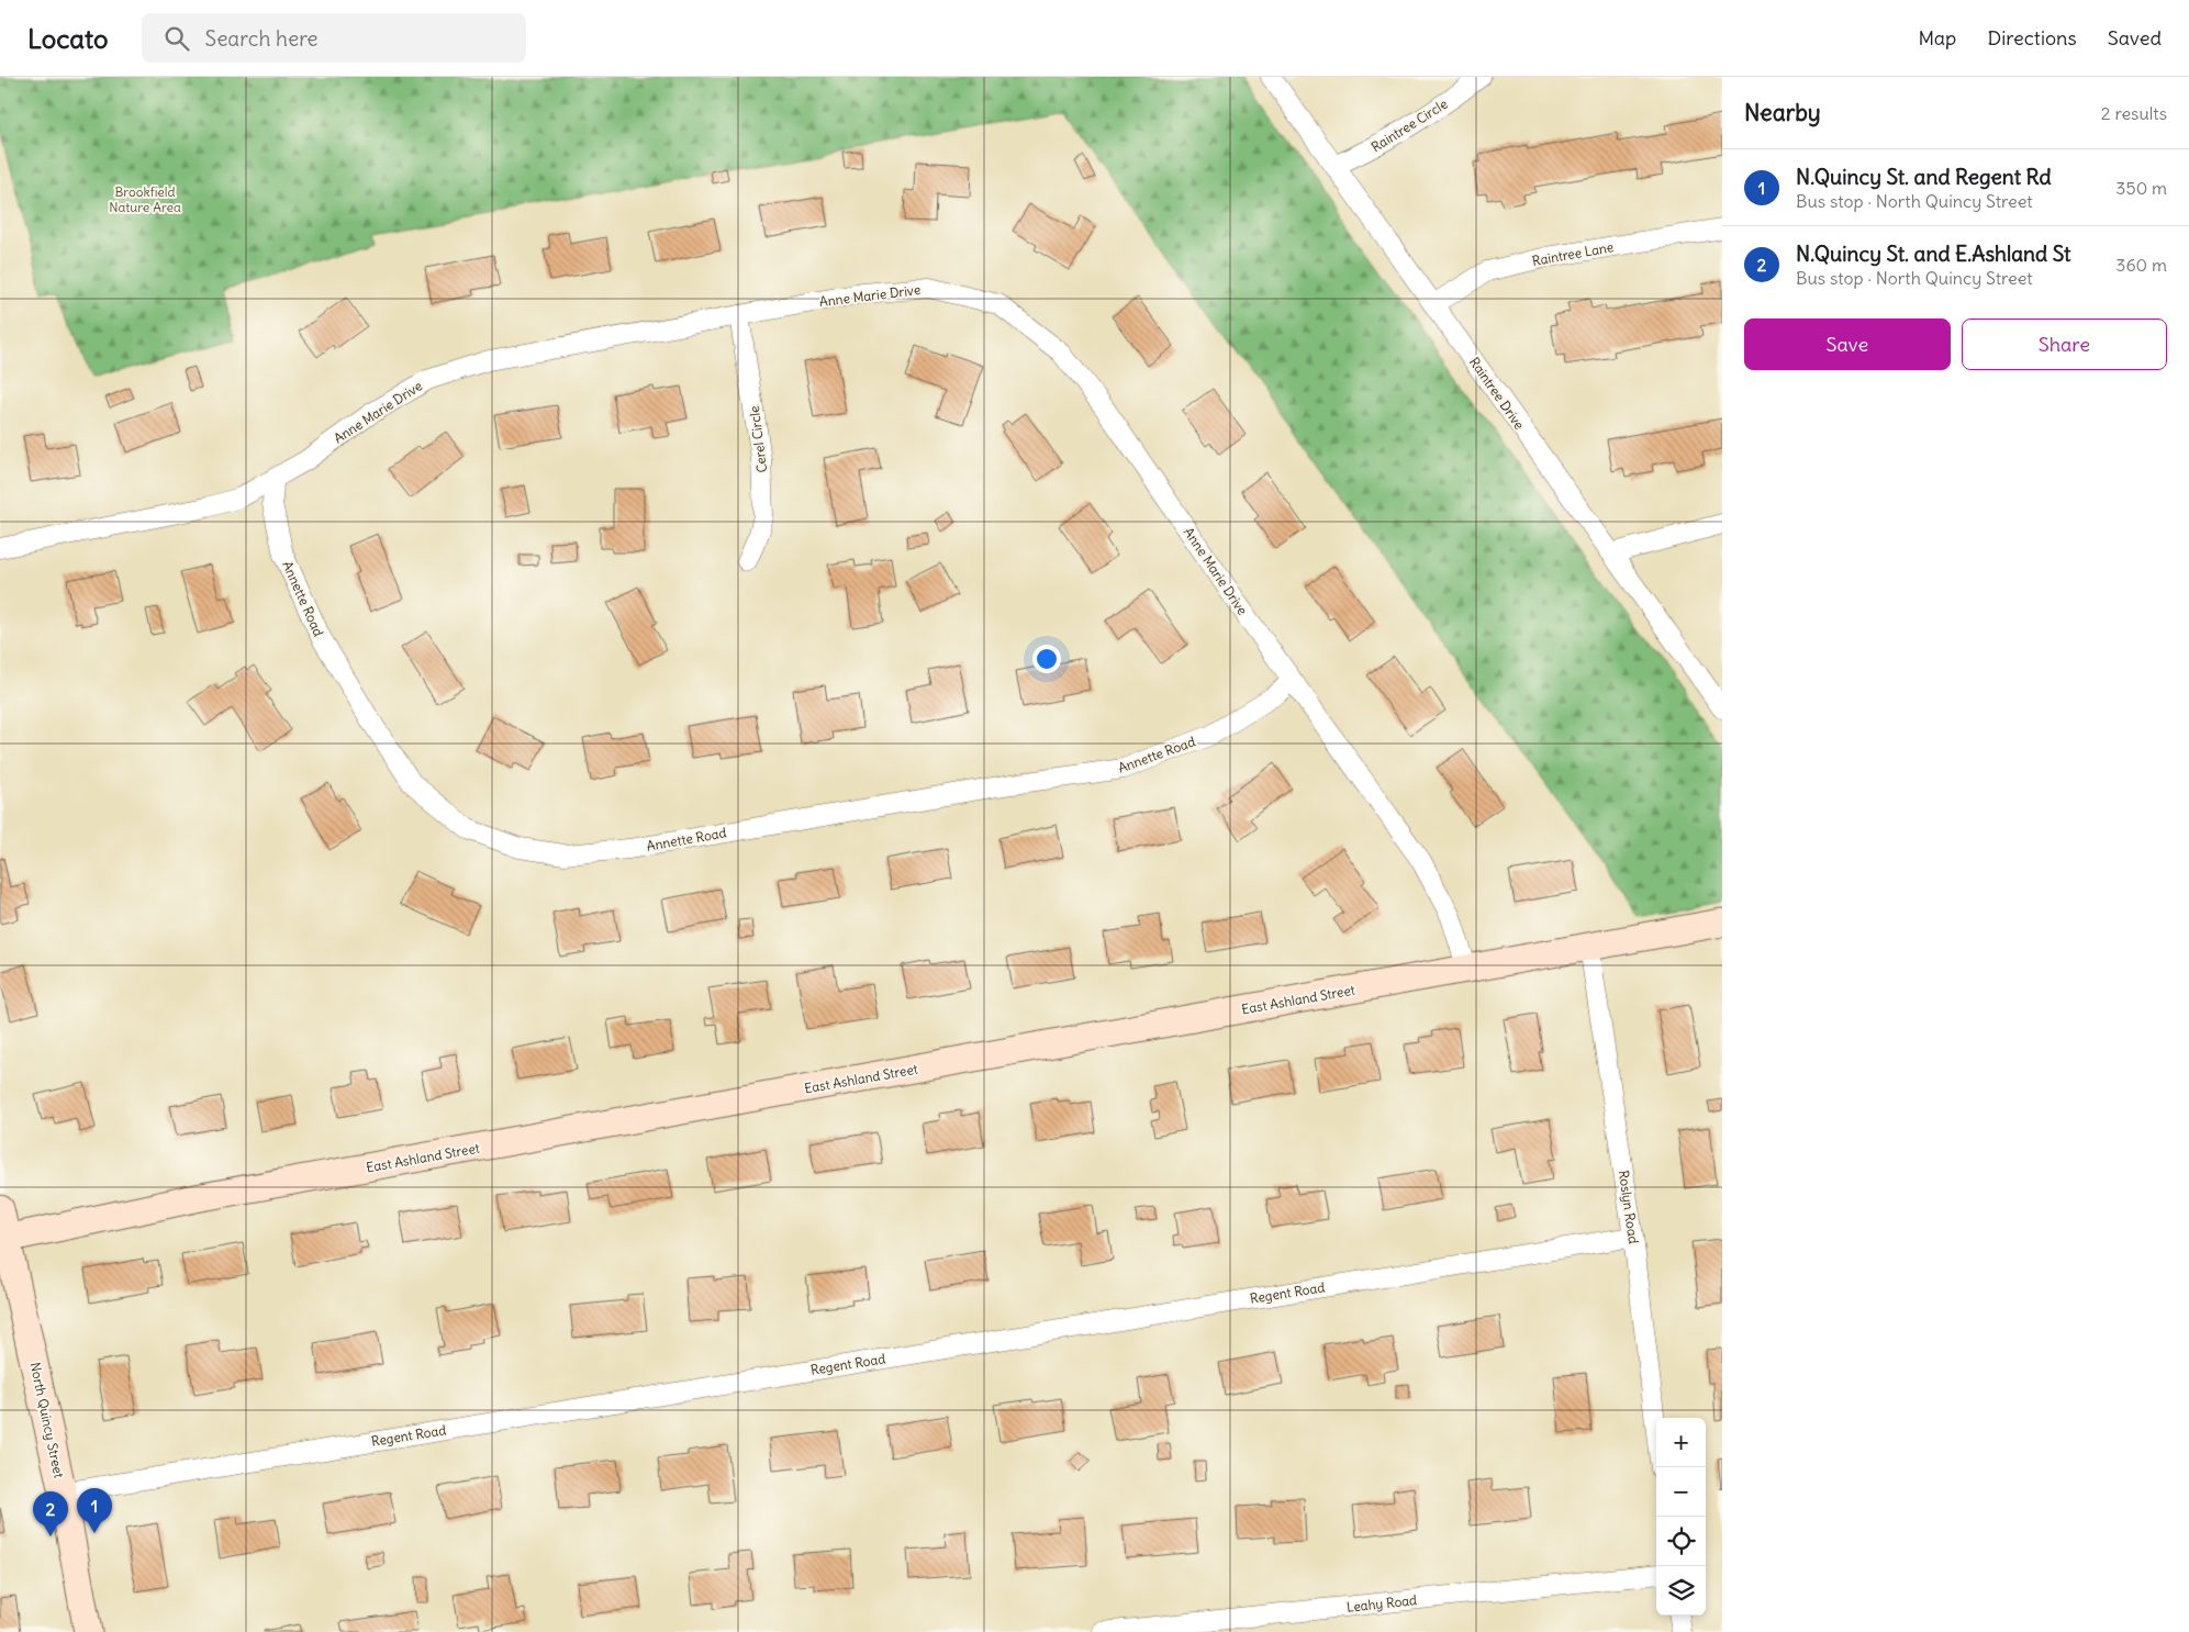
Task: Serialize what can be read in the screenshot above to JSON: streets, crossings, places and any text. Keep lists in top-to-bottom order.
{
  "streets": {
    "main road": ["East Ashland Street", "North Quincy Street"],
    "street": [
      "Raintree Circle",
      "Raintree Lane",
      "Anne Marie Drive",
      "Raintree Drive",
      "Cerel Circle",
      "Annette Road",
      "Roslyn Road",
      "Regent Road",
      "Leahy Road"
    ]
  },
  "crossings": [
    ["Raintree Circle", "Raintree Drive"],
    ["Raintree Lane", "Raintree Drive"],
    ["Anne Marie Drive", "Cerel Circle"],
    ["Anne Marie Drive", "Annette Road"],
    ["Anne Marie Drive", "East Ashland Street"],
    ["East Ashland Street", "Roslyn Road"],
    ["East Ashland Street", "North Quincy Street"],
    ["Roslyn Road", "Regent Road"],
    ["Regent Road", "North Quincy Street"]
  ],
  "parks": ["Brookfield Nature Area"],
  "page": {
    "header": "Locato",
    "search": "Search here",
    "nav": ["Map", "Directions", "Saved"],
    "heading": ["Nearby", "2 results"],
    "list": [
      {
        "mark": "1",
        "name": "N.Quincy St. and Regent Rd",
        "note": "Bus stop · North Quincy Street",
        "value": "350 m"
      },
      {
        "mark": "2",
        "name": "N.Quincy St. and E.Ashland St",
        "note": "Bus stop · North Quincy Street",
        "value": "360 m"
      }
    ],
    "buttons": ["Save", "Share"],
    "map_buttons": ["+", "−"],
    "pins": ["1", "2"]
  }
}
